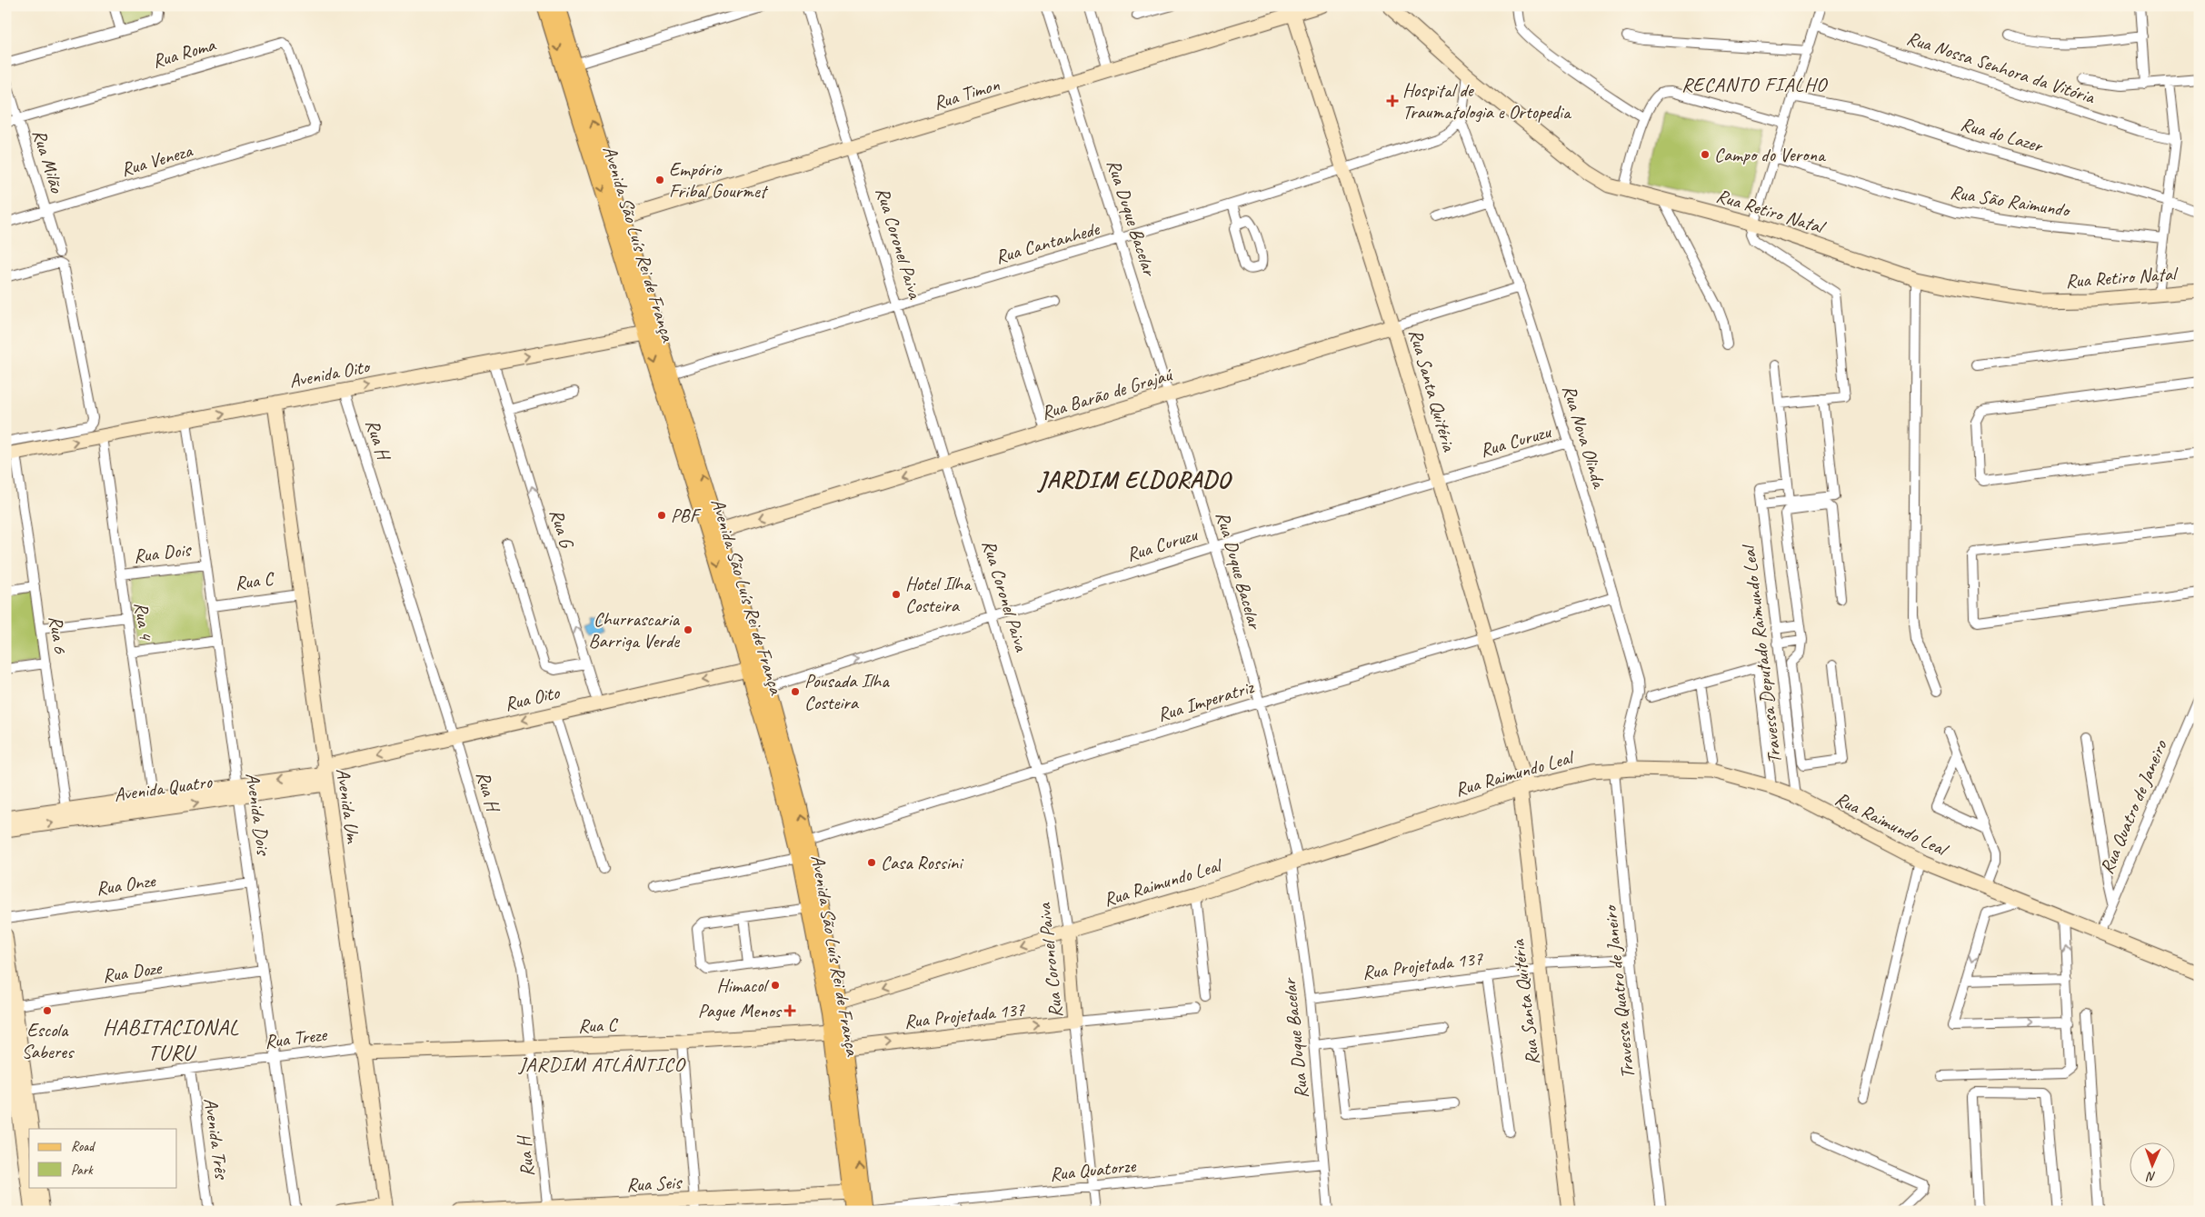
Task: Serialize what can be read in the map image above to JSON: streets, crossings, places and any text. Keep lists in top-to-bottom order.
{
  "streets": {
    "main road": ["Avenida São Luís Rei de França"],
    "street": [
      "Rua Roma",
      "Rua Nossa Senhora da Vitória",
      "Rua Timon",
      "Rua do Lazer",
      "Rua Veneza",
      "Rua Milão",
      "Rua São Raimundo",
      "Rua Retiro Natal",
      "Rua Duque Bacelar",
      "Rua Coronel Paiva",
      "Rua Cantanhede",
      "Avenida Oito",
      "Rua Santa Quitéria",
      "Rua Barão de Grajaú",
      "Rua Nova Olinda",
      "Rua H",
      "Rua Curuzu",
      "Rua G",
      "Rua Dois",
      "Rua C",
      "Rua 4",
      "Rua 6",
      "Travessa Deputado Raimundo Leal",
      "Rua Oito",
      "Rua Imperatriz",
      "Rua Raimundo Leal",
      "Avenida Quatro",
      "Avenida Um",
      "Rua Quatro de Janeiro",
      "Avenida Dois",
      "Rua Onze",
      "Rua Projetada 137",
      "Rua Doze",
      "Travessa Quatro de Janeiro",
      "Rua Treze",
      "Avenida Três",
      "Rua Quatorze",
      "Rua Seis"
    ]
  },
  "crossings": [
    ["Rua Roma", "Rua Veneza"],
    ["Rua Roma", "Rua Milão"],
    ["Rua Timon", "Rua Duque Bacelar"],
    ["Rua Timon", "Rua Coronel Paiva"],
    ["Rua Timon", "Avenida São Luís Rei de França"],
    ["Rua Timon", "Rua Santa Quitéria"],
    ["Rua Veneza", "Rua Milão"],
    ["Rua Duque Bacelar", "Rua Cantanhede"],
    ["Rua Duque Bacelar", "Rua Barão de Grajaú"],
    ["Rua Duque Bacelar", "Rua Curuzu"],
    ["Rua Duque Bacelar", "Rua Imperatriz"],
    ["Rua Duque Bacelar", "Rua Raimundo Leal"],
    ["Rua Duque Bacelar", "Rua Projetada 137"],
    ["Rua Duque Bacelar", "Rua Quatorze"],
    ["Rua Coronel Paiva", "Rua Cantanhede"],
    ["Rua Coronel Paiva", "Rua Barão de Grajaú"],
    ["Rua Coronel Paiva", "Rua Curuzu"],
    ["Rua Coronel Paiva", "Rua Imperatriz"],
    ["Rua Coronel Paiva", "Rua Raimundo Leal"],
    ["Rua Coronel Paiva", "Rua Projetada 137"],
    ["Rua Coronel Paiva", "Rua Quatorze"],
    ["Rua Cantanhede", "Avenida São Luís Rei de França"],
    ["Rua Cantanhede", "Rua Santa Quitéria"],
    ["Rua Cantanhede", "Rua Nova Olinda"],
    ["Avenida São Luís Rei de França", "Avenida Oito"],
    ["Avenida São Luís Rei de França", "Rua Barão de Grajaú"],
    ["Avenida São Luís Rei de França", "Rua Curuzu"],
    ["Avenida São Luís Rei de França", "Rua C"],
    ["Avenida São Luís Rei de França", "Rua Oito"],
    ["Avenida São Luís Rei de França", "Rua Imperatriz"],
    ["Avenida São Luís Rei de França", "Rua Raimundo Leal"],
    ["Avenida São Luís Rei de França", "Rua Projetada 137"],
    ["Avenida São Luís Rei de França", "Rua Quatorze"],
    ["Avenida São Luís Rei de França", "Rua Seis"],
    ["Avenida Oito", "Rua H"],
    ["Avenida Oito", "Rua G"],
    ["Avenida Oito", "Rua 4"],
    ["Avenida Oito", "Rua 6"],
    ["Avenida Oito", "Avenida Um"],
    ["Avenida Oito", "Avenida Dois"],
    ["Rua Santa Quitéria", "Rua Barão de Grajaú"],
    ["Rua Santa Quitéria", "Rua Curuzu"],
    ["Rua Santa Quitéria", "Rua Imperatriz"],
    ["Rua Santa Quitéria", "Rua Raimundo Leal"],
    ["Rua Santa Quitéria", "Rua Projetada 137"],
    ["Rua Barão de Grajaú", "Rua Nova Olinda"],
    ["Rua Nova Olinda", "Rua Curuzu"],
    ["Rua Nova Olinda", "Rua Imperatriz"],
    ["Rua Nova Olinda", "Rua Raimundo Leal"],
    ["Rua H", "Rua C"],
    ["Rua H", "Rua Oito"],
    ["Rua H", "Rua Seis"],
    ["Rua G", "Rua Oito"],
    ["Rua Dois", "Rua 4"],
    ["Rua Dois", "Avenida Dois"],
    ["Rua C", "Avenida Um"],
    ["Rua C", "Avenida Dois"],
    ["Rua C", "Rua Treze"],
    ["Rua 4", "Avenida Quatro"],
    ["Rua 6", "Avenida Quatro"],
    ["Travessa Deputado Raimundo Leal", "Rua Raimundo Leal"],
    ["Rua Oito", "Avenida Quatro"],
    ["Rua Oito", "Avenida Um"],
    ["Rua Raimundo Leal", "Rua Quatro de Janeiro"],
    ["Rua Raimundo Leal", "Travessa Quatro de Janeiro"],
    ["Avenida Quatro", "Avenida Um"],
    ["Avenida Quatro", "Avenida Dois"],
    ["Avenida Um", "Rua Treze"],
    ["Avenida Dois", "Rua Onze"],
    ["Avenida Dois", "Rua Doze"],
    ["Avenida Dois", "Rua Treze"],
    ["Rua Projetada 137", "Travessa Quatro de Janeiro"],
    ["Rua Treze", "Avenida Três"]
  ],
  "one_way": ["Avenida Oito", "Rua G", "Rua Oito"],
  "districts": [
    "RECANTO FIALHO",
    "JARDIM ELDORADO",
    "HABITACIONAL TURU",
    "JARDIM ATLÂNTICO"
  ],
  "places": {
    "health": ["Hospital de Traumatologia e Ortopedia", "Pague Menos"],
    "other": [
      "Campo do Verona",
      "Empório Fribal Gourmet",
      "PBF",
      "Hotel Ilha Costeira",
      "Churrascaria Barriga Verde",
      "Pousada Ilha Costeira",
      "Casa Rossini",
      "Himacol",
      "Escola Saberes"
    ]
  },
  "legend": ["Road", "Park"],
  "north": "bottom"
}
